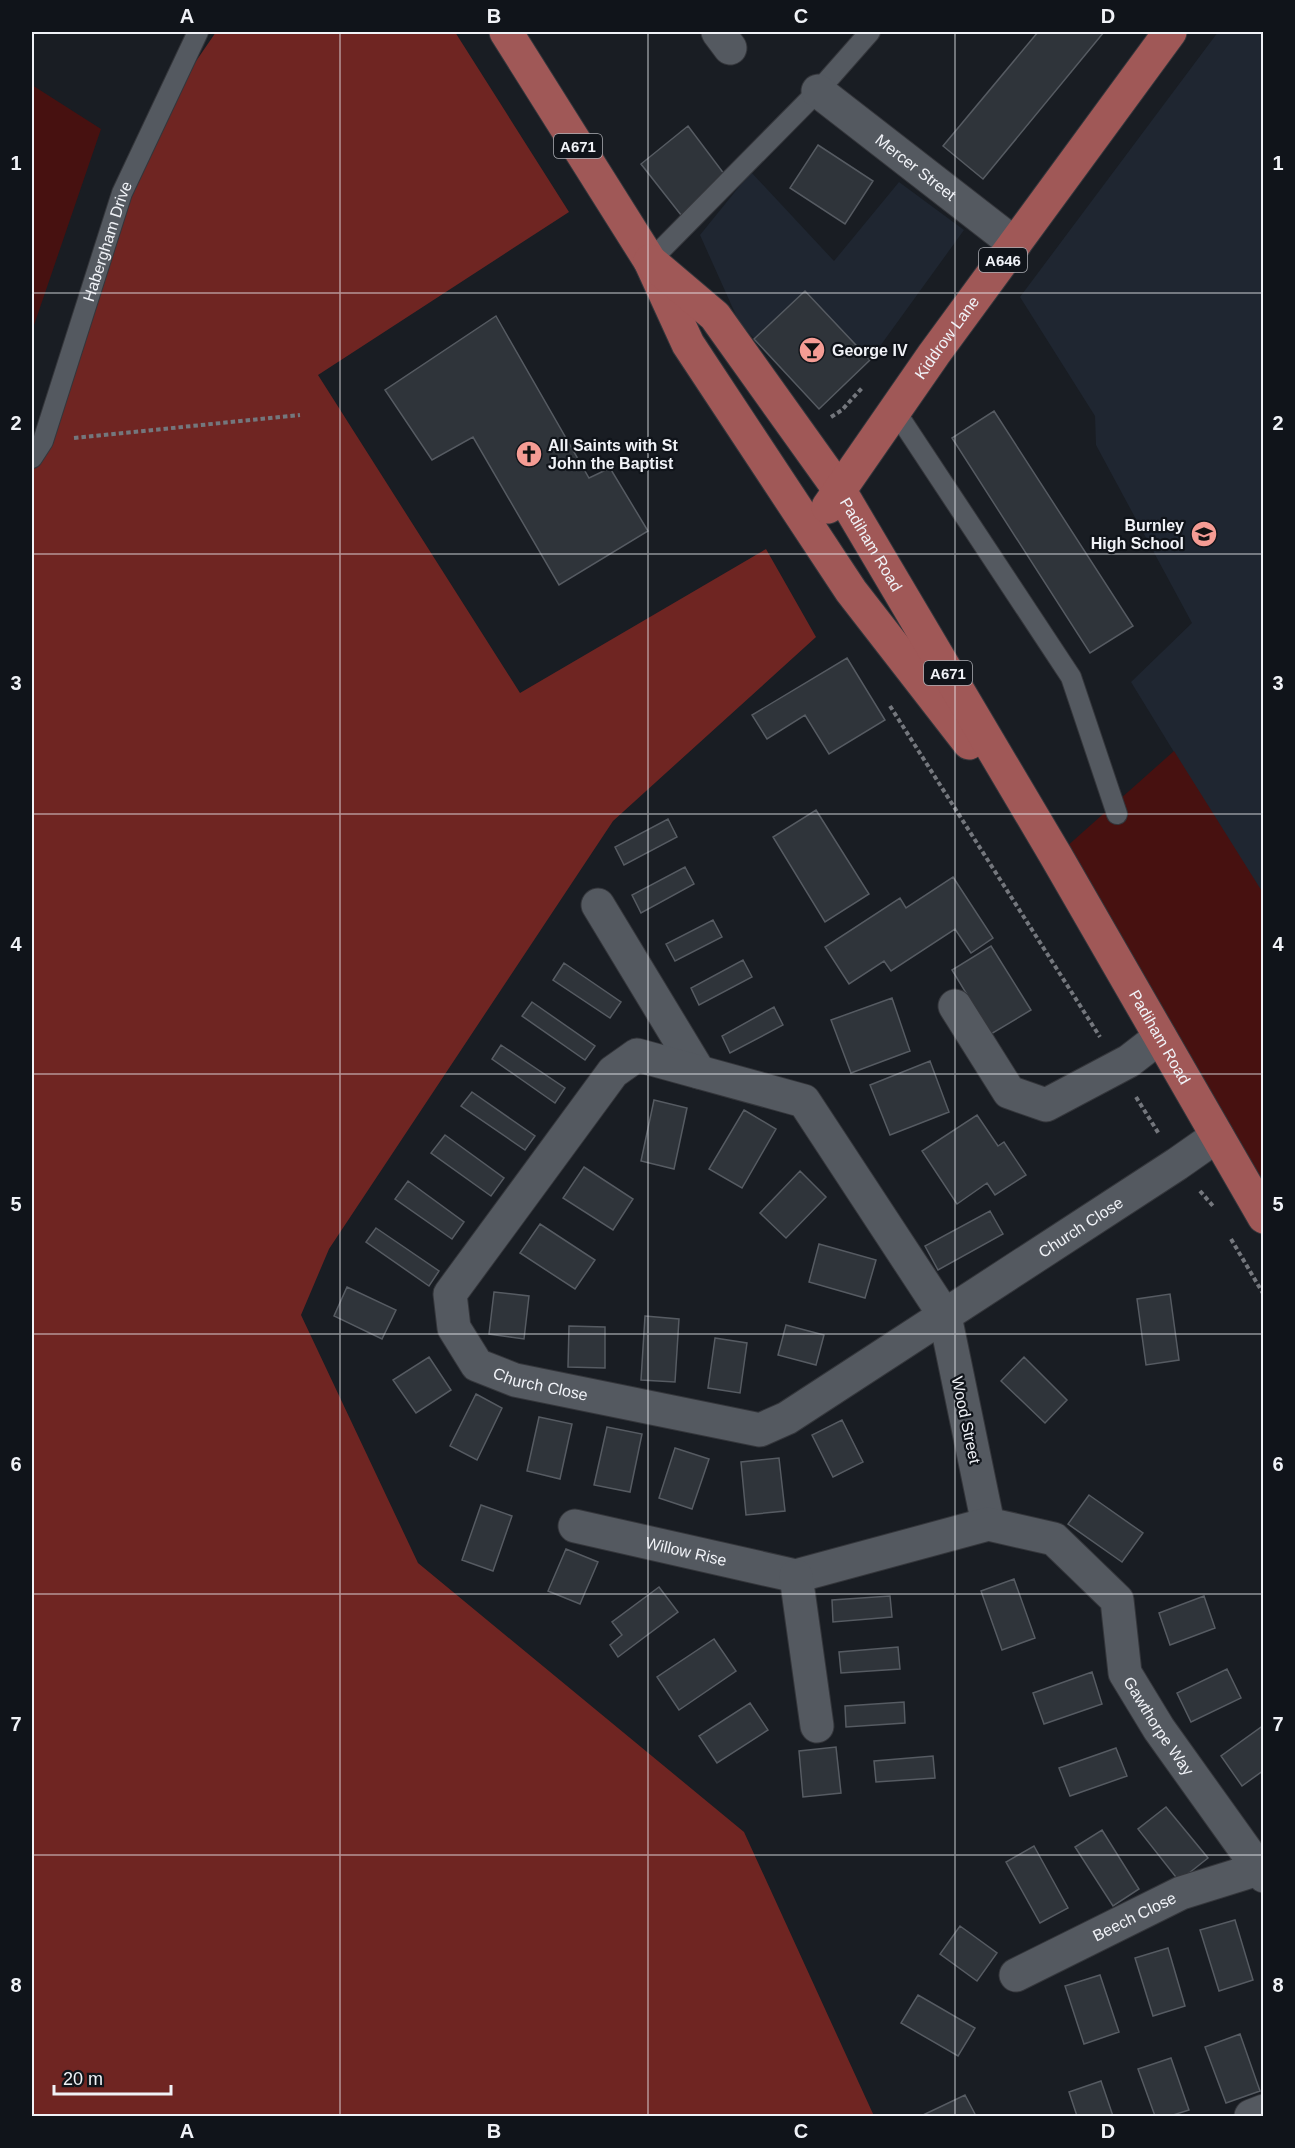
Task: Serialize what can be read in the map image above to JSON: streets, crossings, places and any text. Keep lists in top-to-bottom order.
{
  "streets": {
    "main road": [
      "A671",
      "A646",
      "Kiddrow Lane",
      "Padiham Road"
    ],
    "street": [
      "Mercer Street",
      "Church Close",
      "Wood Street",
      "Willow Rise",
      "Gawthorpe Way",
      "Beech Close"
    ],
    "lane": ["Habergham Drive"]
  },
  "crossings": [
    ["Mercer Street", "Kiddrow Lane"],
    ["Kiddrow Lane", "Padiham Road"],
    ["Padiham Road", "Church Close"],
    ["Church Close", "Wood Street"],
    ["Wood Street", "Willow Rise"],
    ["Wood Street", "Gawthorpe Way"],
    ["Willow Rise", "Gawthorpe Way"],
    ["Gawthorpe Way", "Beech Close"]
  ],
  "places": {
    "bar": ["George IV"],
    "church": ["All Saints with St John the Baptist"],
    "school or university": ["Burnley High School"]
  },
  "scale_bar": "20 m",
  "grid": {
    "columns": [
      "A",
      "B",
      "C",
      "D"
    ],
    "rows": [
      "1",
      "2",
      "3",
      "4",
      "5",
      "6",
      "7",
      "8"
    ]
  }
}
